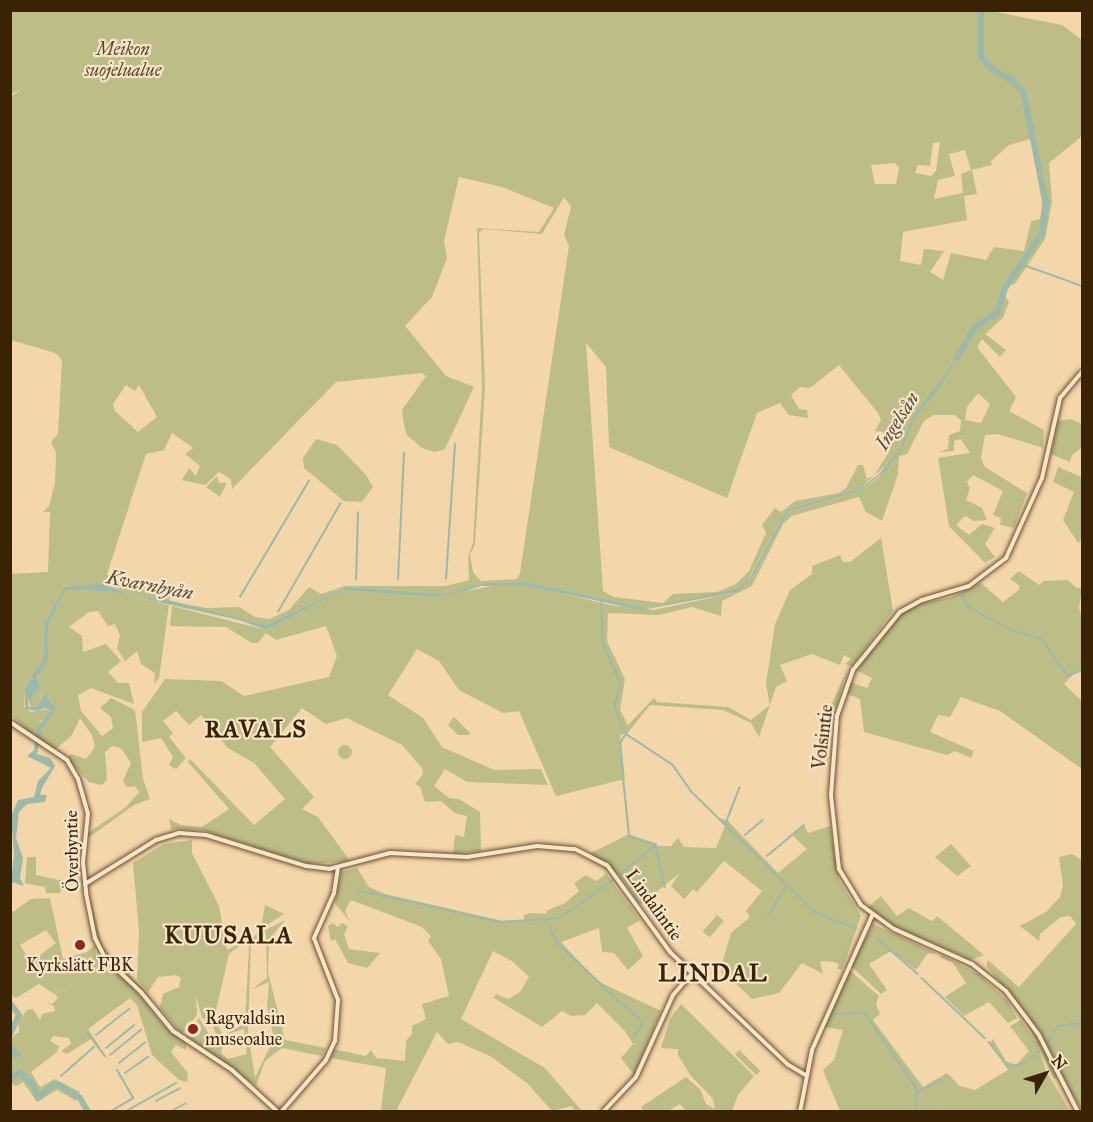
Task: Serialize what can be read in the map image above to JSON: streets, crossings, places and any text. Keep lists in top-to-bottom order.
{
  "streets": {
    "street": ["Volsintie", "Överbyntie", "Lindalintie"]
  },
  "crossings": [
    ["Överbyntie", "Lindalintie"]
  ],
  "districts": ["RAVALS", "KUUSALA", "LINDAL"],
  "water": ["Ingelsån", "Kvarnbyån"],
  "parks": ["Meikon suojelualue"],
  "places": ["Kyrkslätt FBK", "Ragvaldsin museoalue"],
  "north": "top right"
}
